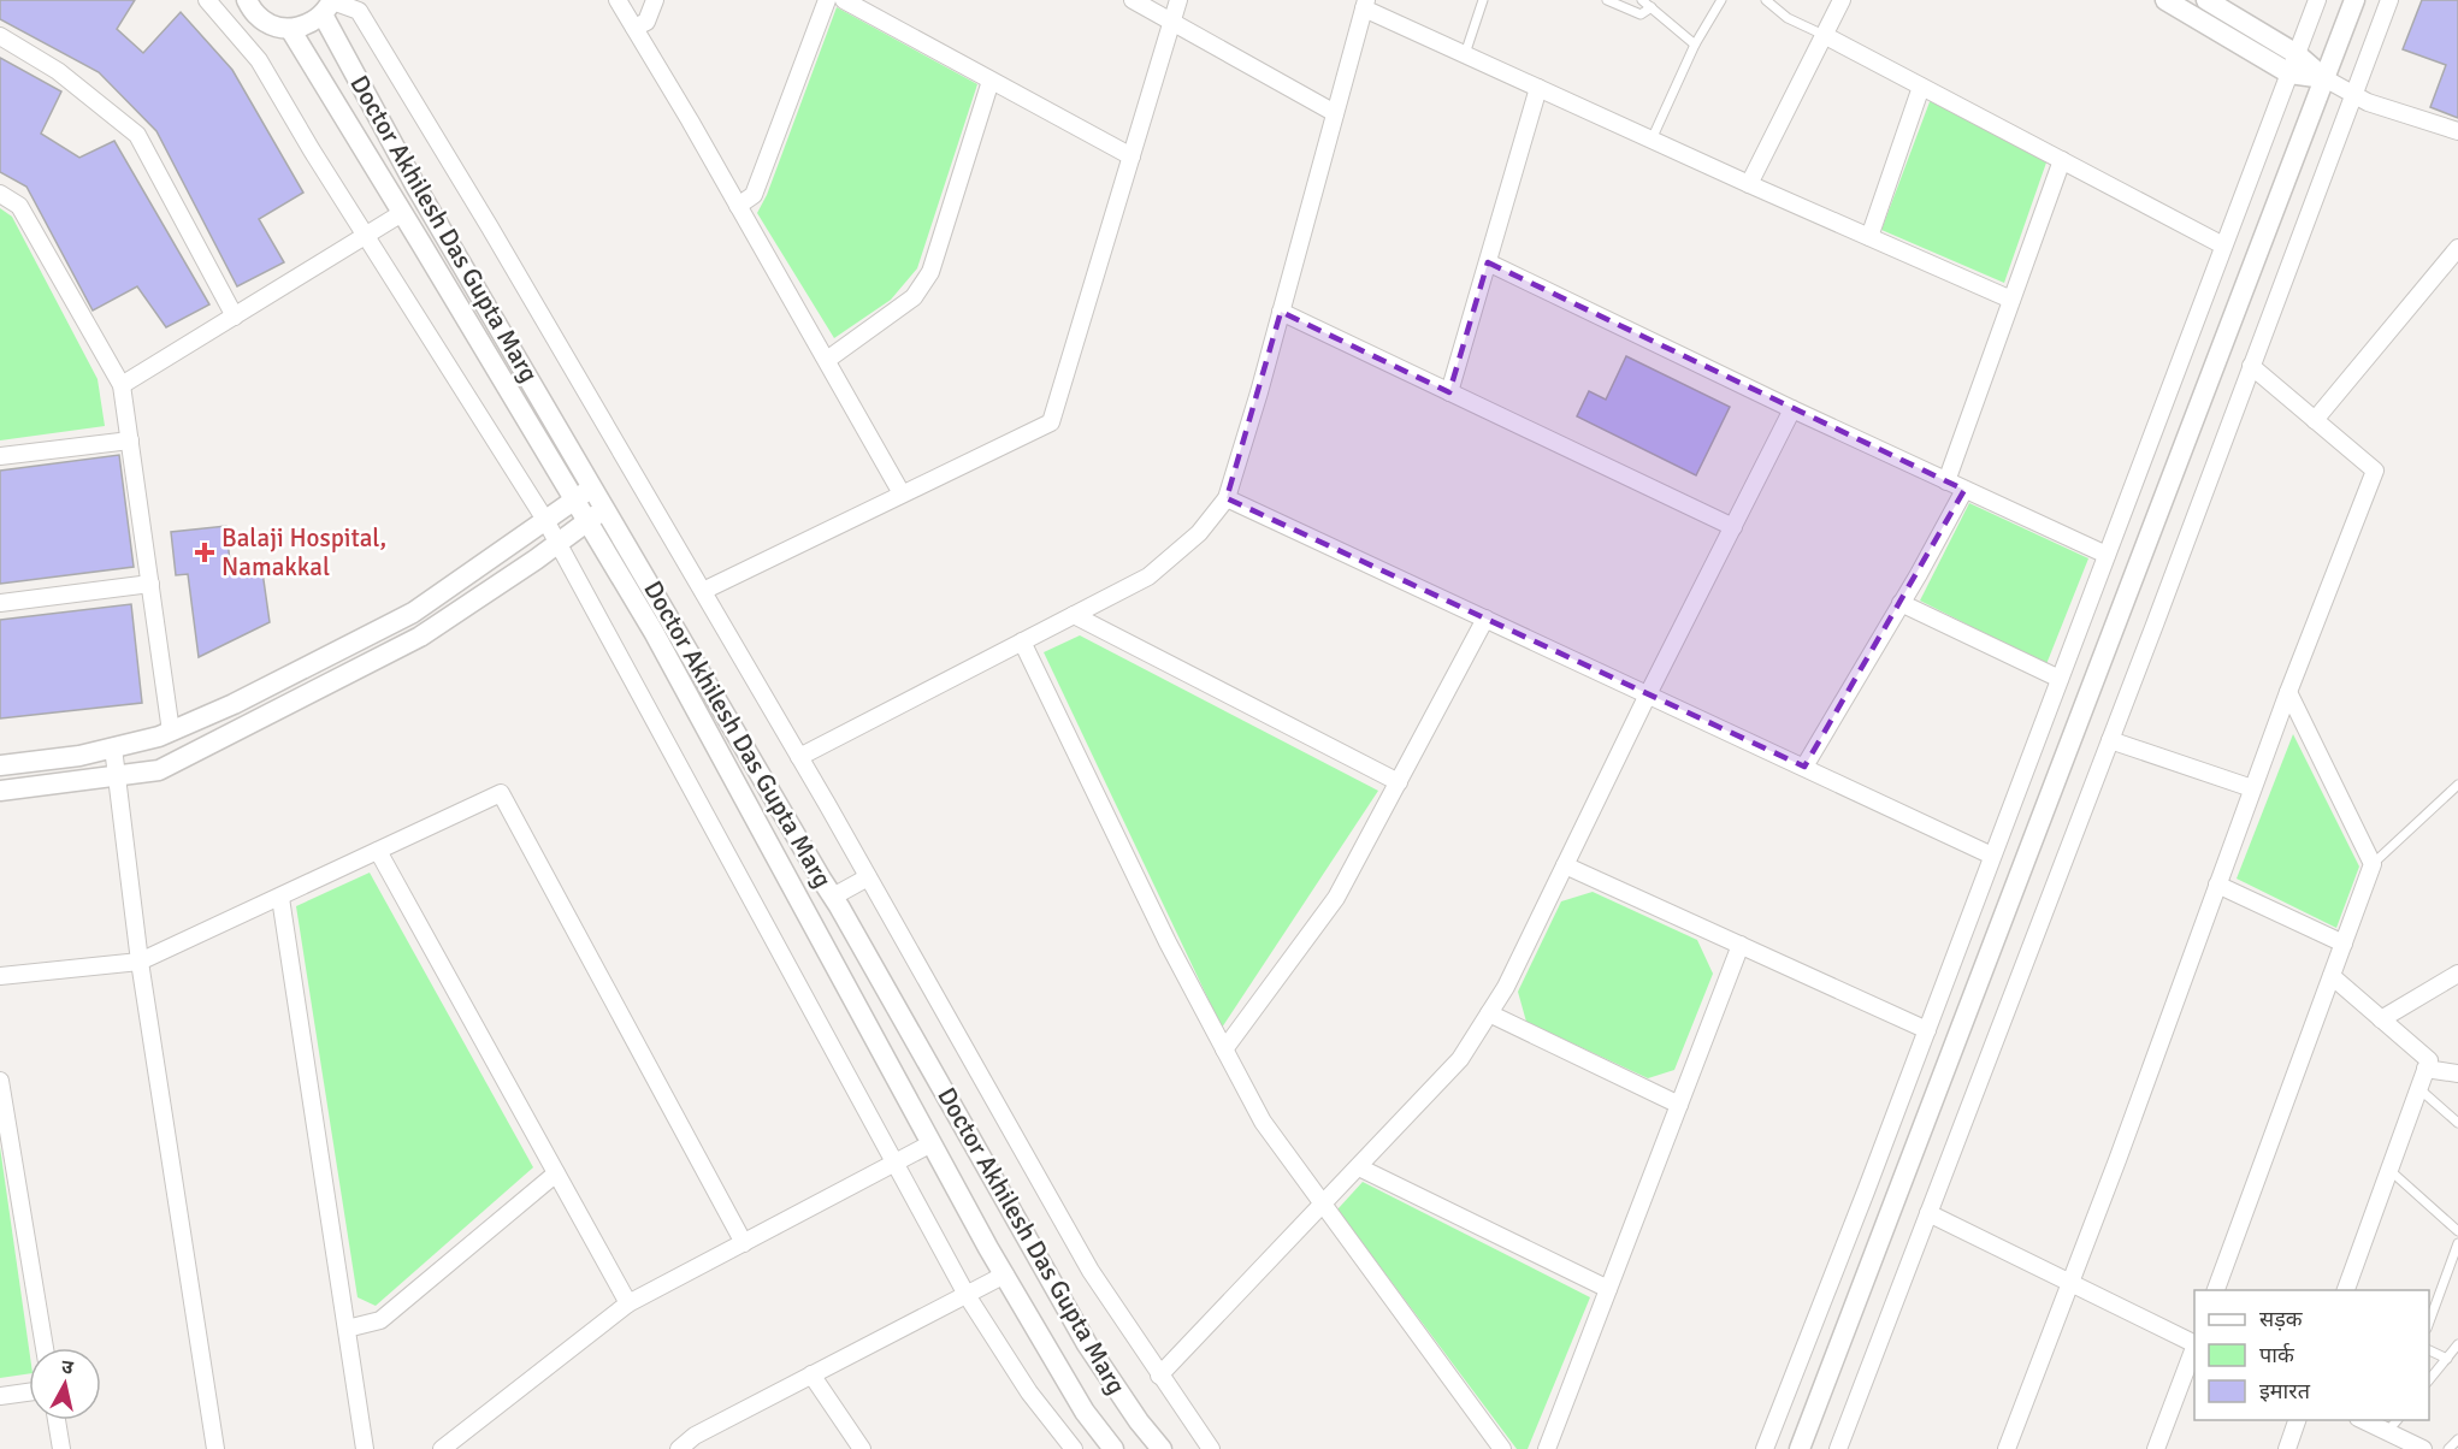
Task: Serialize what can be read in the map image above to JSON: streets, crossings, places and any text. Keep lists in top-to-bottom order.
{
  "streets": {
    "street": ["Doctor Akhilesh Das Gupta Marg"]
  },
  "places": {
    "health": ["Balaji Hospital, Namakkal"]
  },
  "legend": ["सड़क", "पार्क", "इमारत"],
  "north": "top"
}
